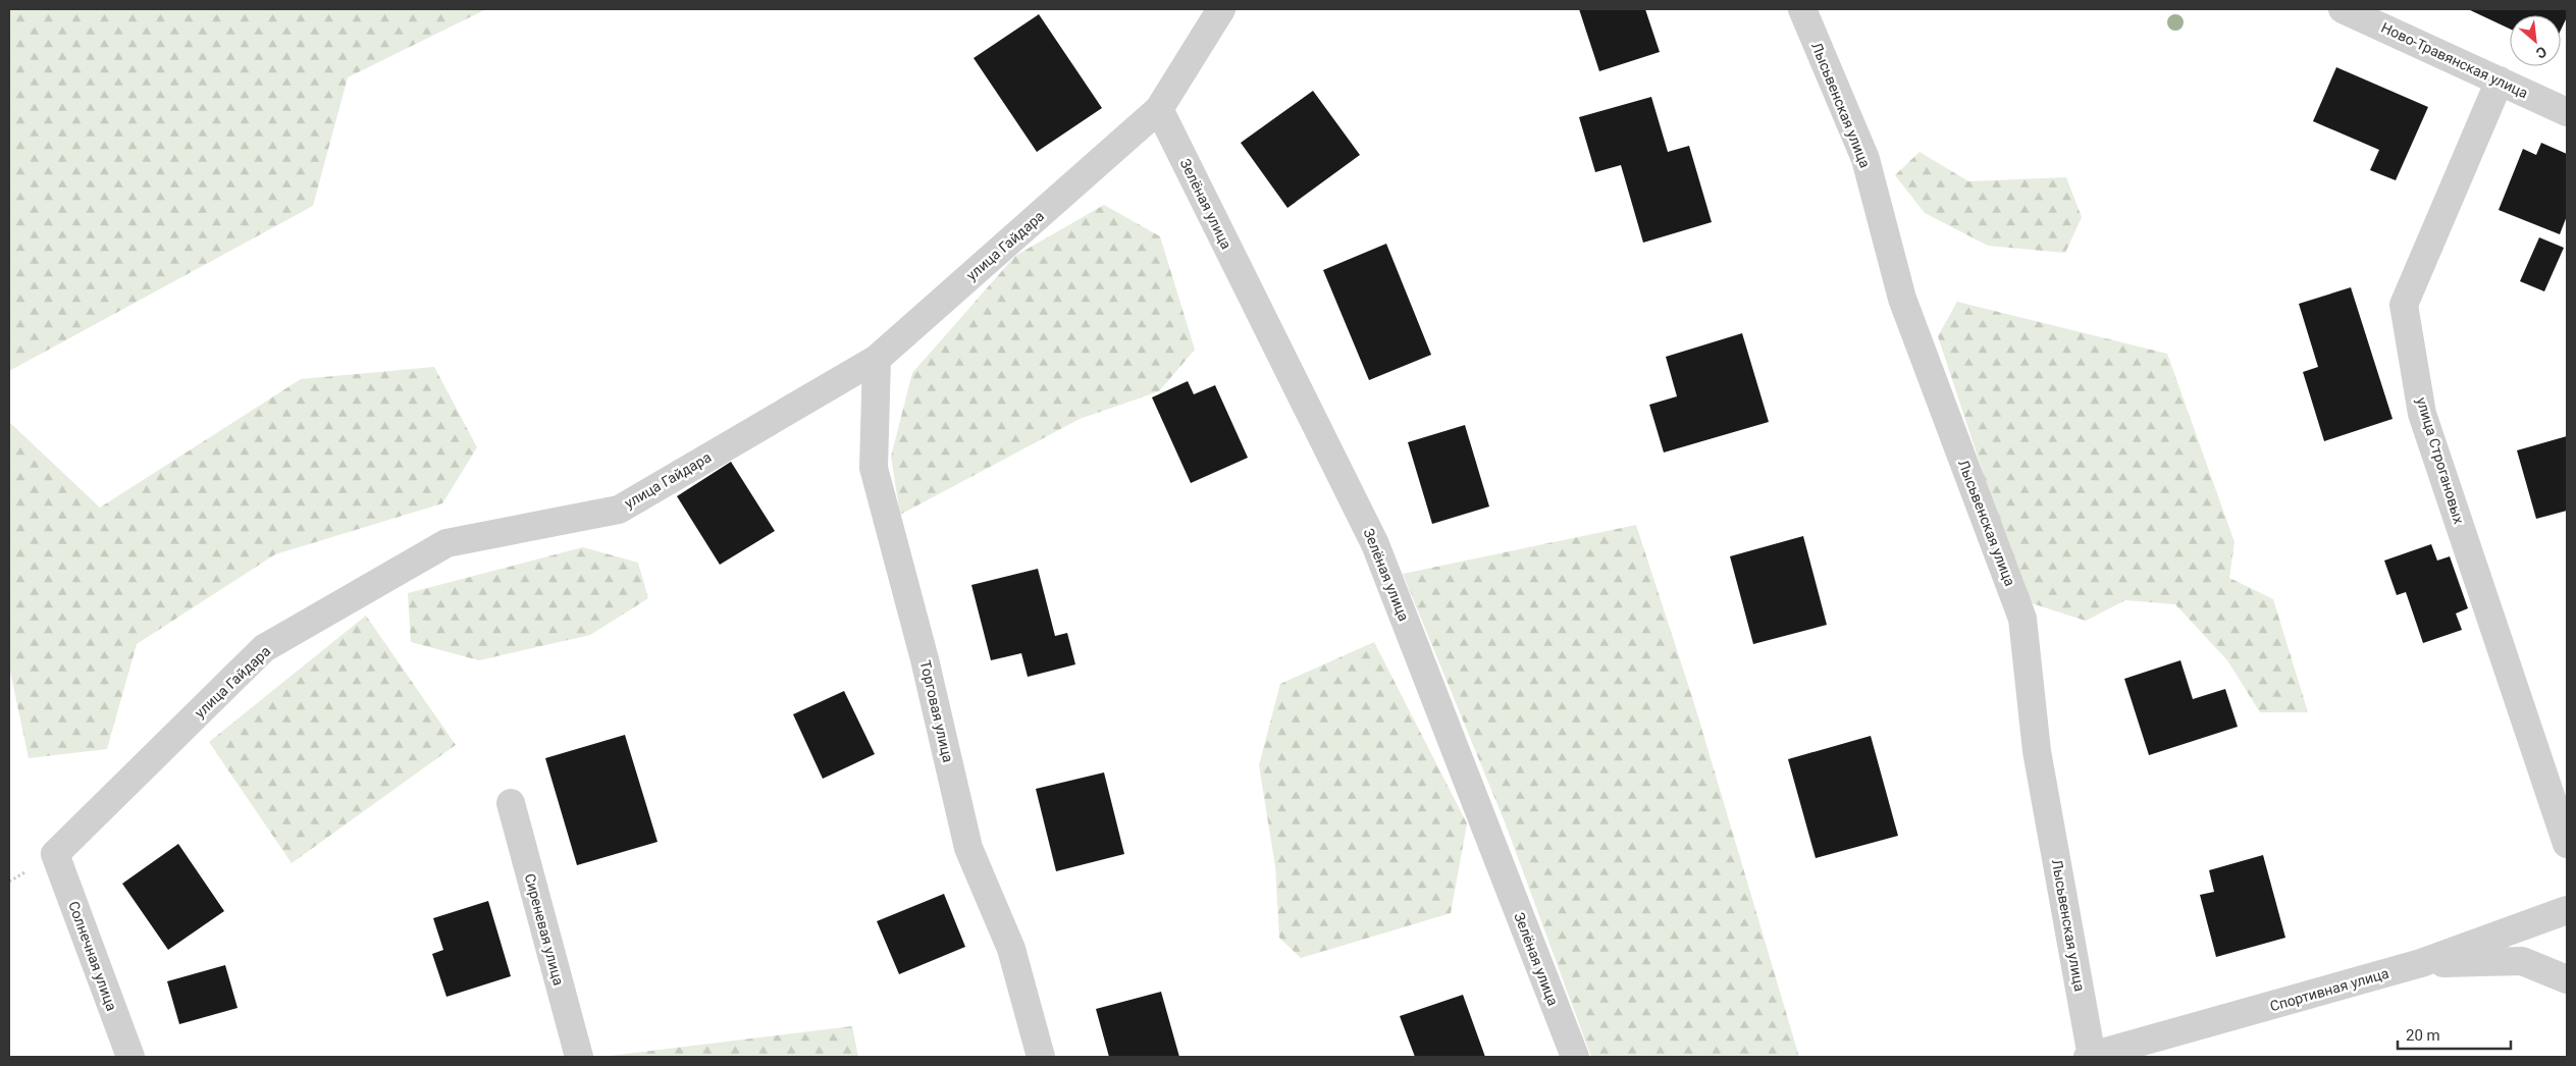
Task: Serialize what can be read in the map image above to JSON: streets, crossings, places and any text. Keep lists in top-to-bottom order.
{
  "streets": {
    "street": [
      "Ново-Травянская улица",
      "Лысьвенская улица",
      "Зелёная улица",
      "улица Гайдара",
      "улица Строгановых",
      "Торговая улица",
      "Сиреневая улица",
      "Солнечная улица",
      "Спортивная улица"
    ]
  },
  "crossings": [
    ["Ново-Травянская улица", "улица Строгановых"],
    ["Лысьвенская улица", "Спортивная улица"],
    ["Зелёная улица", "улица Гайдара"],
    ["улица Гайдара", "Торговая улица"],
    ["улица Гайдара", "Солнечная улица"]
  ],
  "scale_bar": "20 m",
  "north": "bottom right"
}
